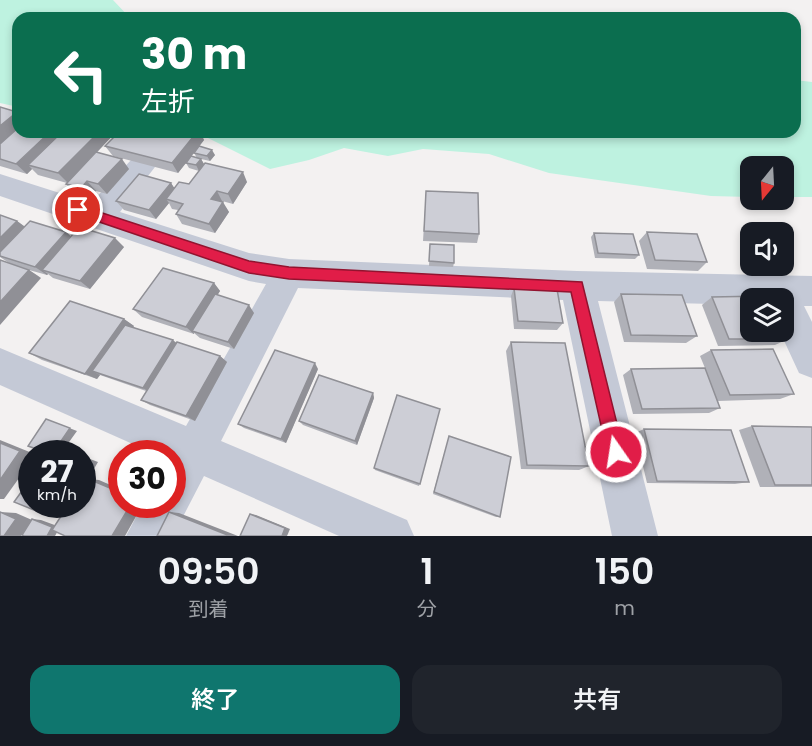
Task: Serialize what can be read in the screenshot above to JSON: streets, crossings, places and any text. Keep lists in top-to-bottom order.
{
  "north": "bottom",
  "page": {
    "turn": ["30 m", "左折"],
    "speed": "27 km/h",
    "limit": "30",
    "eta": [
      "09:50",
      "到着",
      "1",
      "分",
      "150",
      "m"
    ],
    "buttons": ["終了", "共有"]
  }
}
